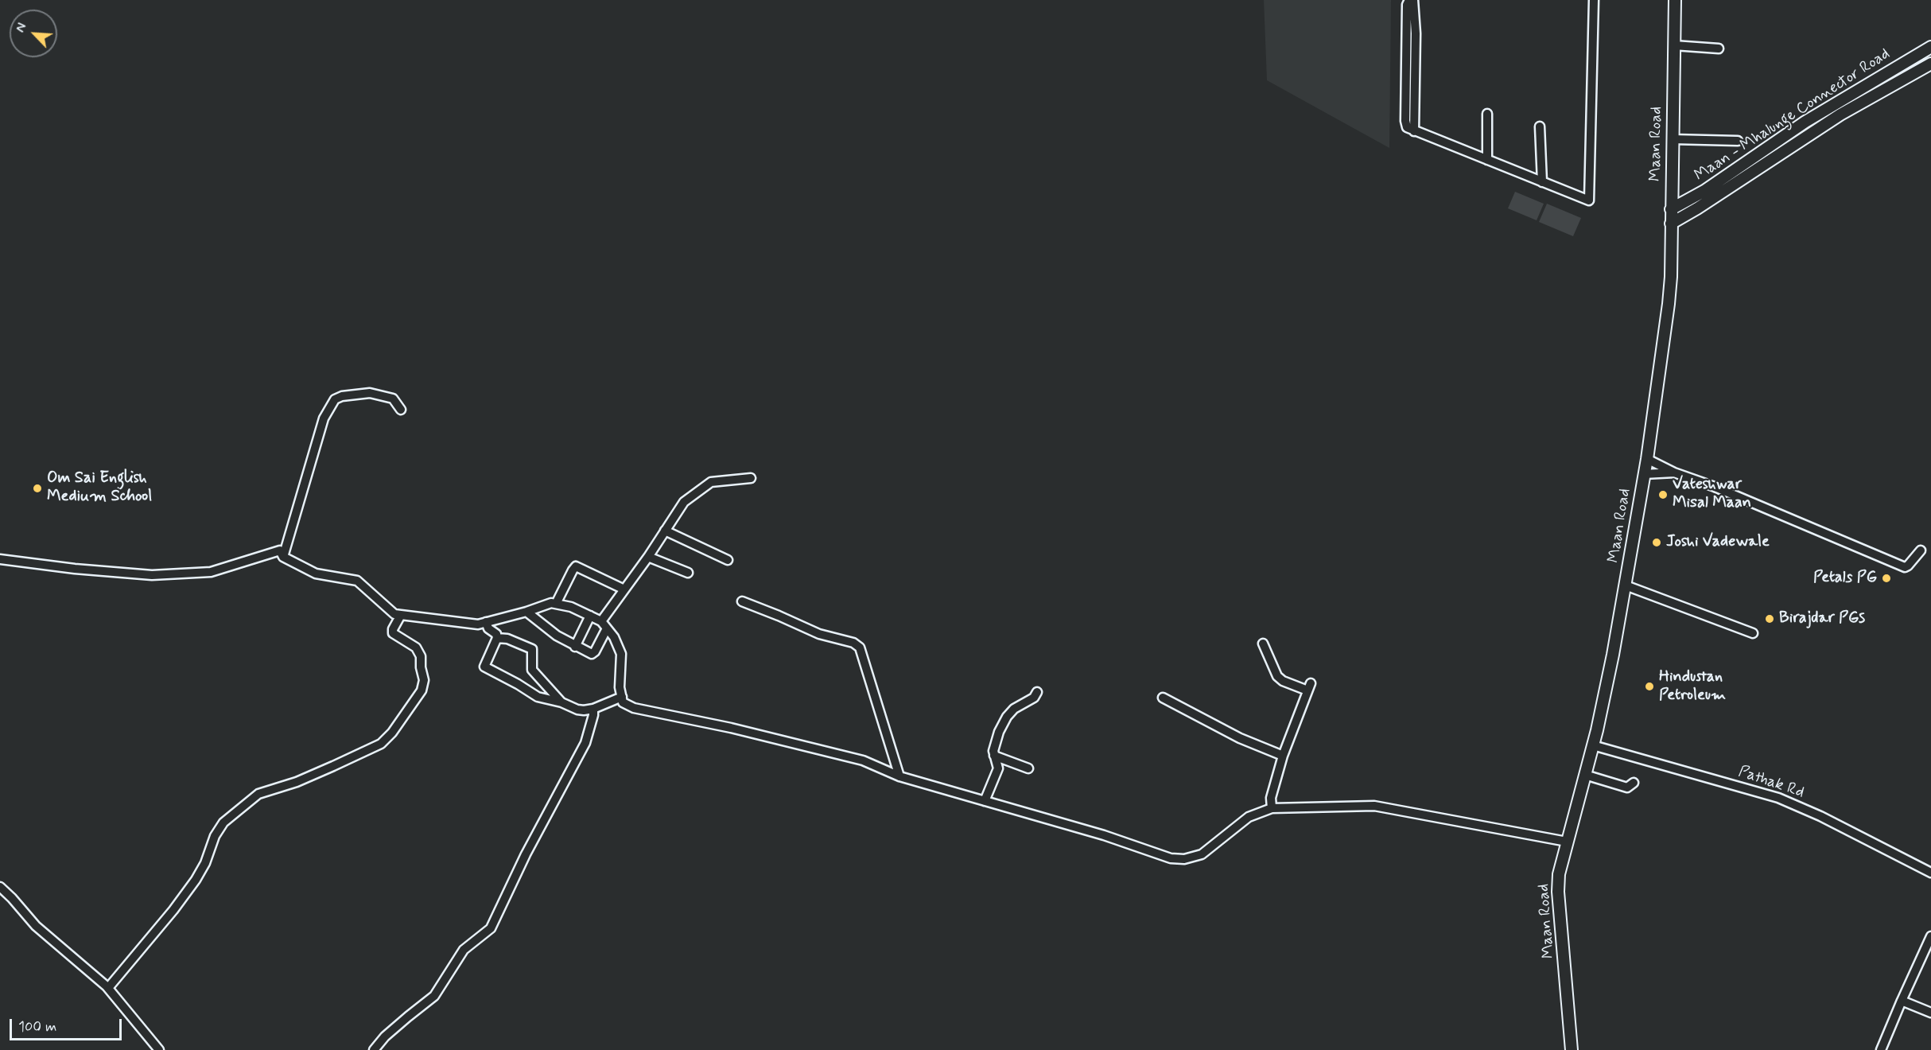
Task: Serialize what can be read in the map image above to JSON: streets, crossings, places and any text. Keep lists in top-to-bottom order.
{
  "streets": {
    "main road": ["Maan - Mhalunge Connector Road", "Maan Road"],
    "street": ["Pathak Rd"]
  },
  "crossings": [
    ["Maan - Mhalunge Connector Road", "Maan Road"],
    ["Maan Road", "Pathak Rd"]
  ],
  "places": [
    "Om Sai English Medium School",
    "Vateshwar Misal Maan",
    "Joshi Vadewale",
    "Petals PG",
    "Birajdar PGs",
    "Hindustan Petroleum"
  ],
  "scale_bar": "100 m",
  "north": "top left"
}
